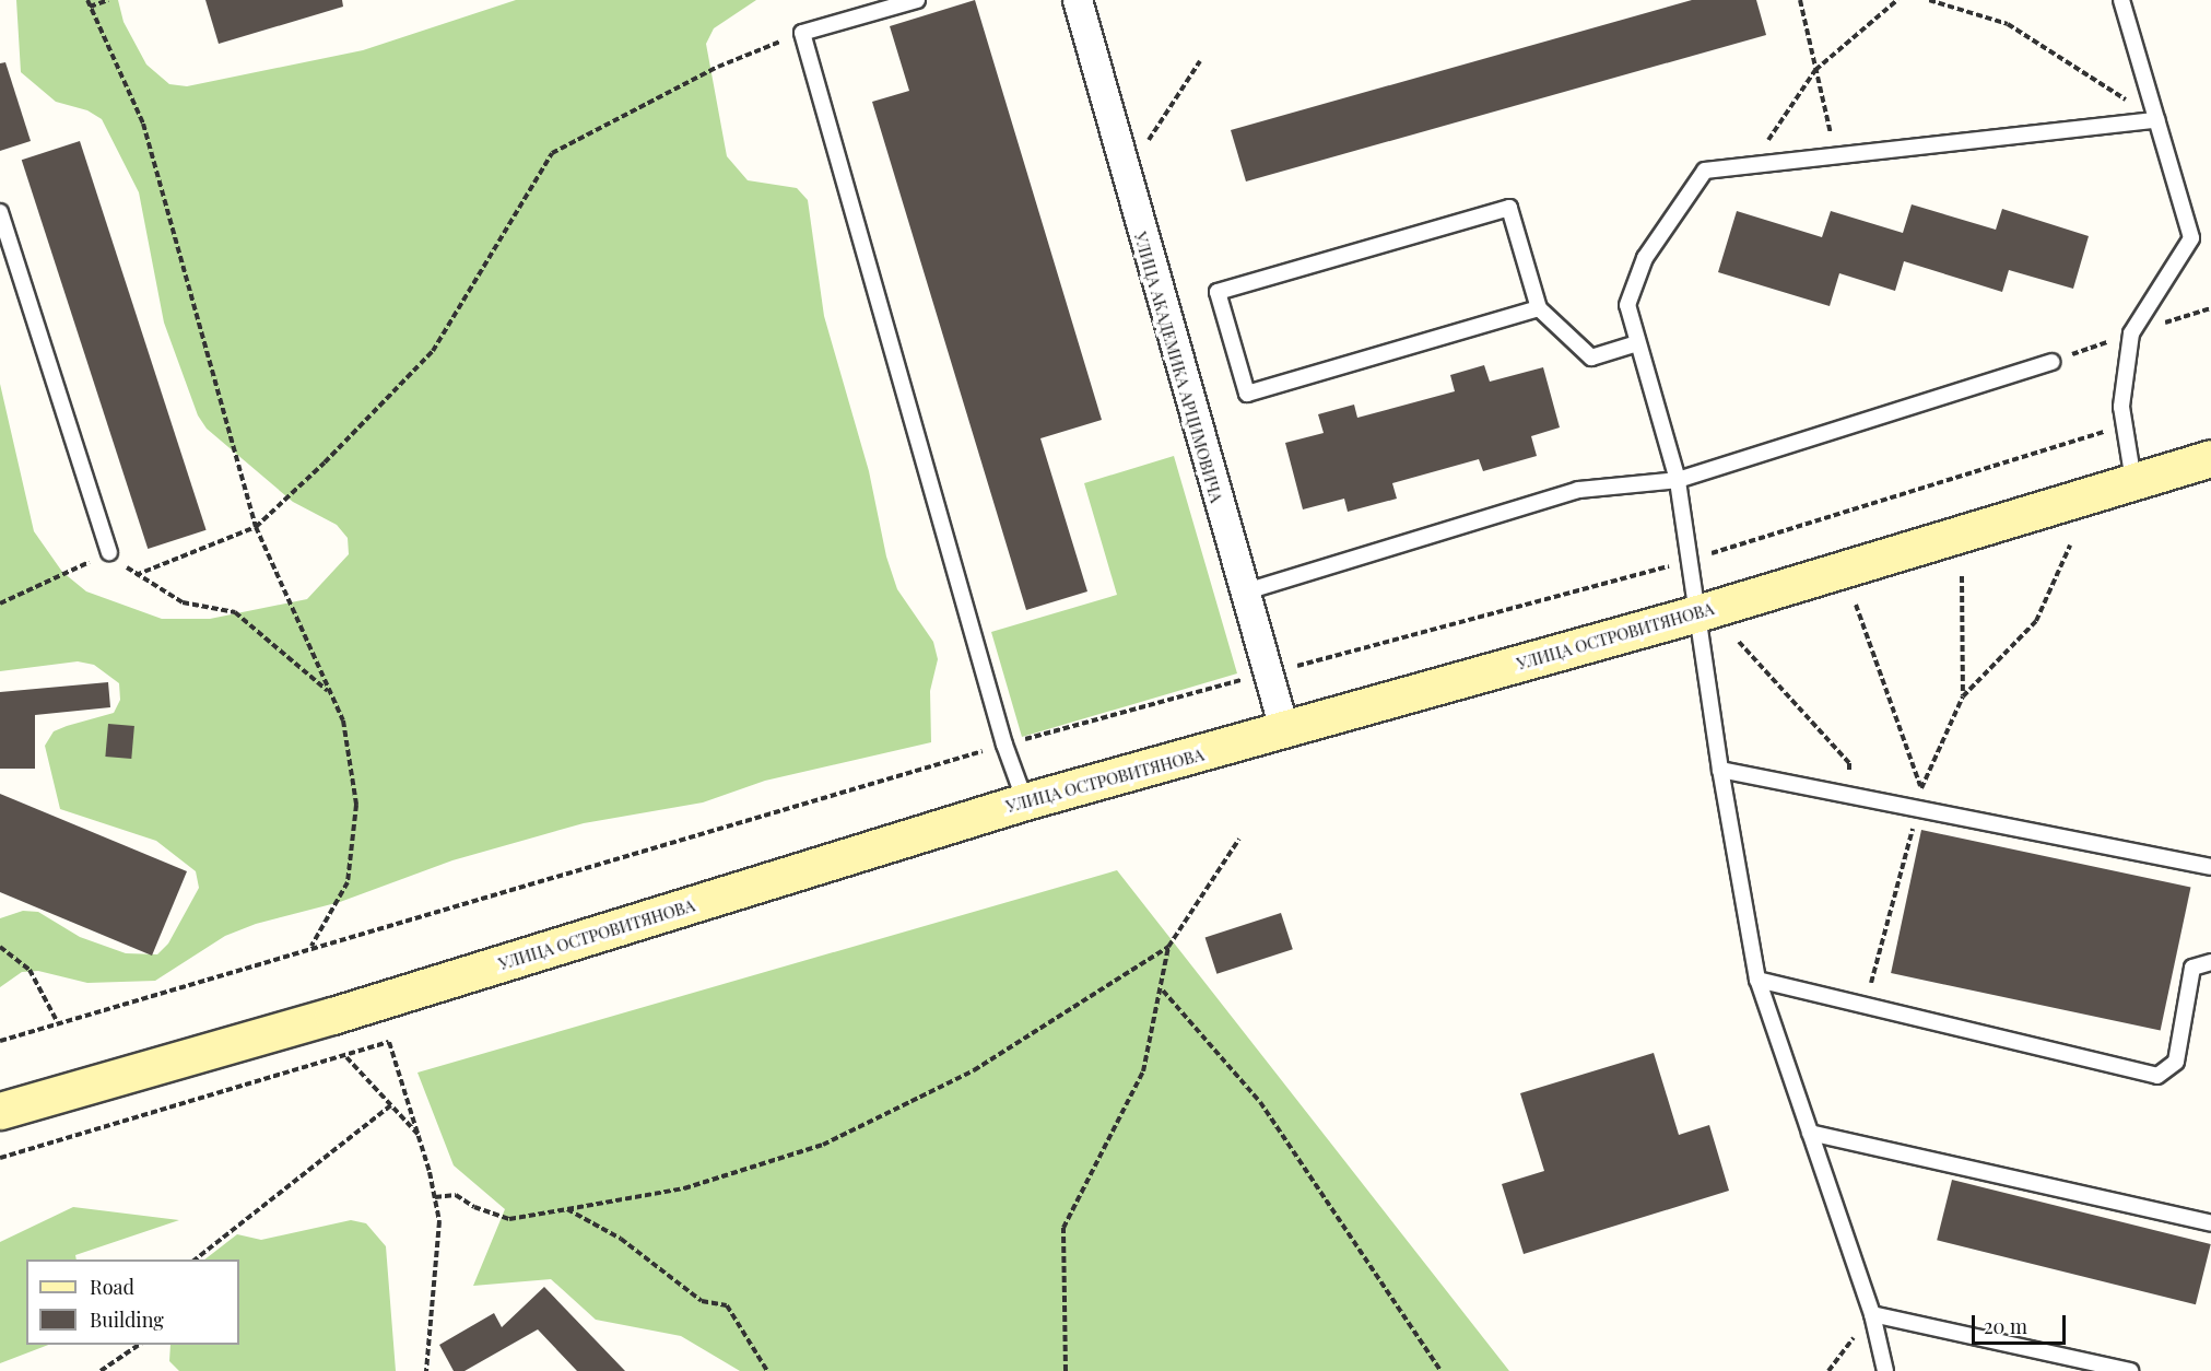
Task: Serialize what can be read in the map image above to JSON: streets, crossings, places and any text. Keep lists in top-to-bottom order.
{
  "streets": {
    "main road": ["УЛИЦА ОСТРОВИТЯНОВА"],
    "street": ["УЛИЦА АКАДЕМИКА АРЦИМОВИЧА"]
  },
  "crossings": [
    ["УЛИЦА АКАДЕМИКА АРЦИМОВИЧА", "УЛИЦА ОСТРОВИТЯНОВА"]
  ],
  "legend": ["Road", "Building"],
  "scale_bar": "20 m"
}
